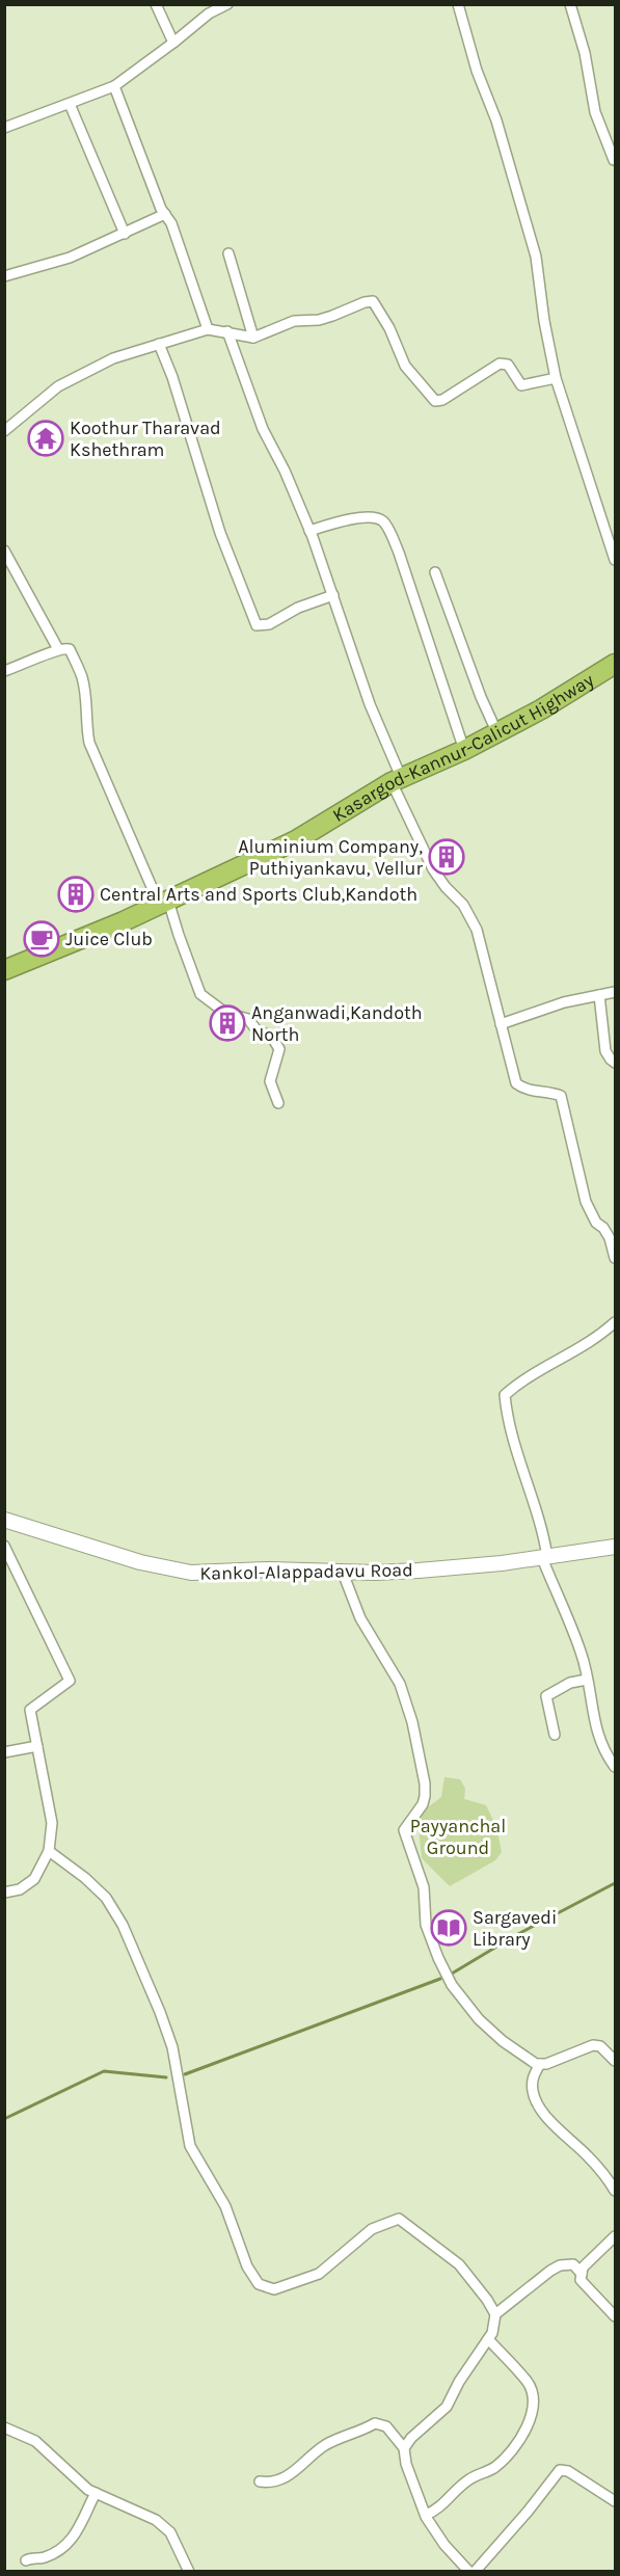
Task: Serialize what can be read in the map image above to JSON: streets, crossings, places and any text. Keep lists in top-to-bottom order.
{
  "streets": {
    "highway": ["Kasargod-Kannur-Calicut Highway"],
    "main road": ["Kankol-Alappadavu Road"]
  },
  "parks": ["Payyanchal Ground"],
  "places": {
    "temple": ["Koothur Tharavad Kshethram"],
    "building": ["Aluminium Company, Puthiyankavu, Vellur", "Central Arts and Sports Club,Kandoth", "Anganwadi,Kandoth North"],
    "cafe": ["Juice Club"],
    "library": ["Sargavedi Library"]
  }
}
